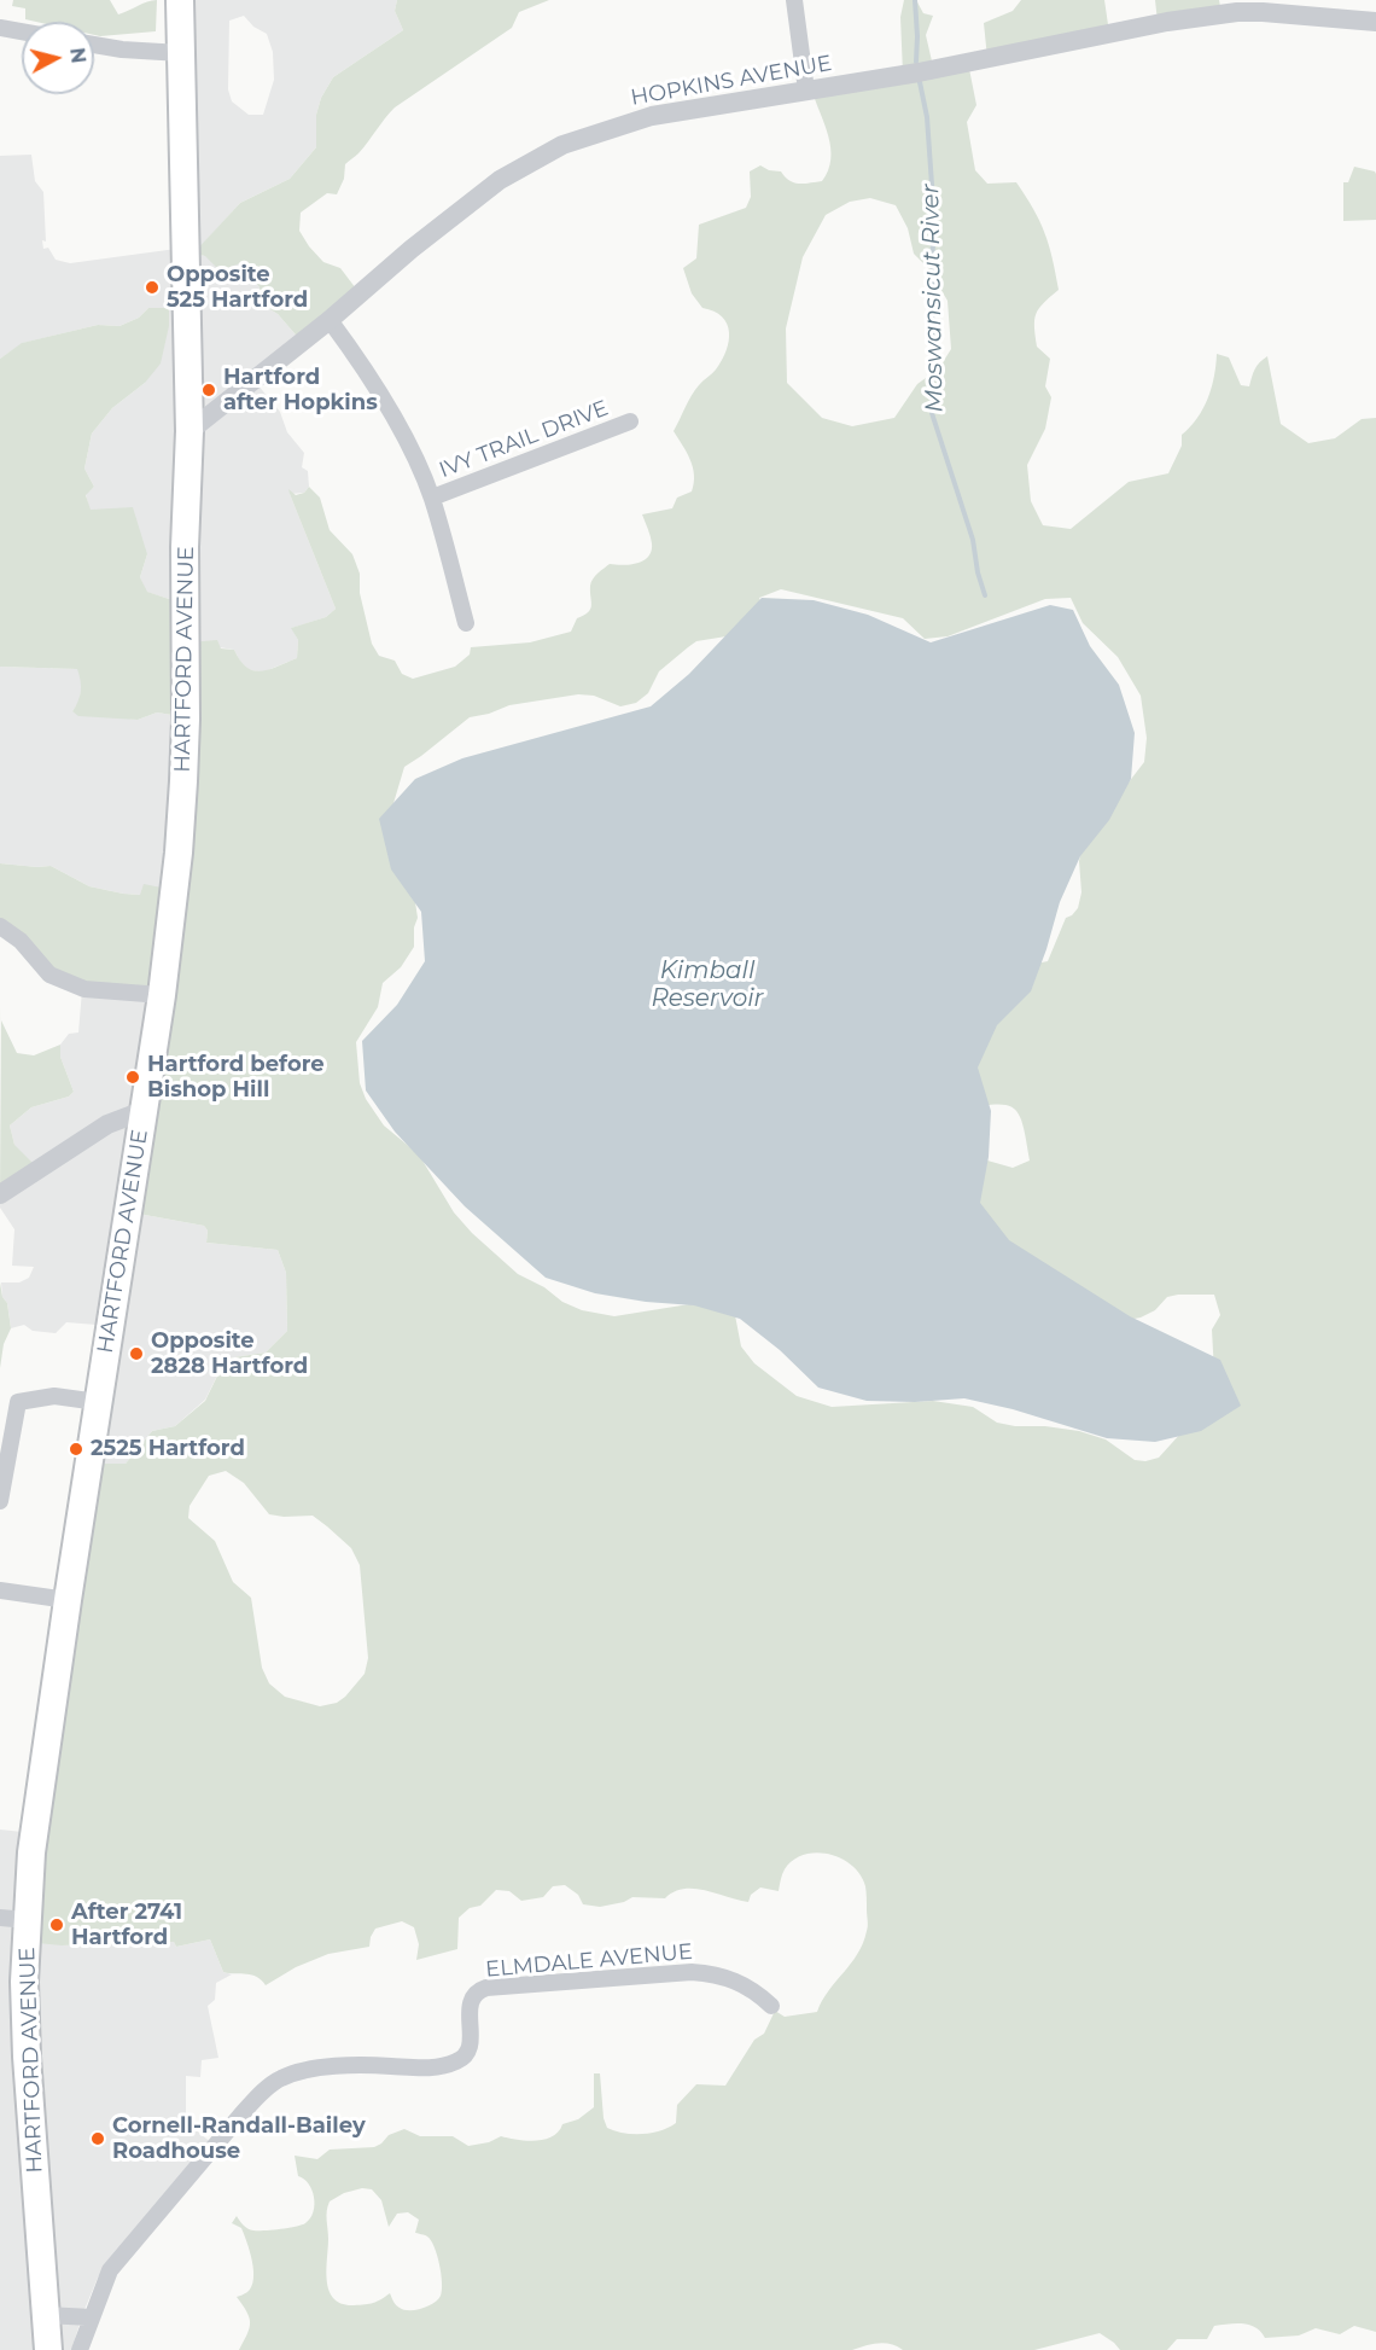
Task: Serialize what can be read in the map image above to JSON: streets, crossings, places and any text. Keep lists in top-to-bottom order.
{
  "streets": {
    "highway": ["HARTFORD AVENUE"],
    "street": ["HOPKINS AVENUE", "IVY TRAIL DRIVE", "ELMDALE AVENUE"]
  },
  "crossings": [
    ["HOPKINS AVENUE", "HARTFORD AVENUE"]
  ],
  "water": ["Moswansicut River", "Kimball Reservoir"],
  "places": [
    "Opposite 525 Hartford",
    "Hartford after Hopkins",
    "Hartford before Bishop Hill",
    "Opposite 2828 Hartford",
    "2525 Hartford",
    "After 2741 Hartford",
    "Cornell-Randall-Bailey Roadhouse"
  ],
  "north": "right"
}
